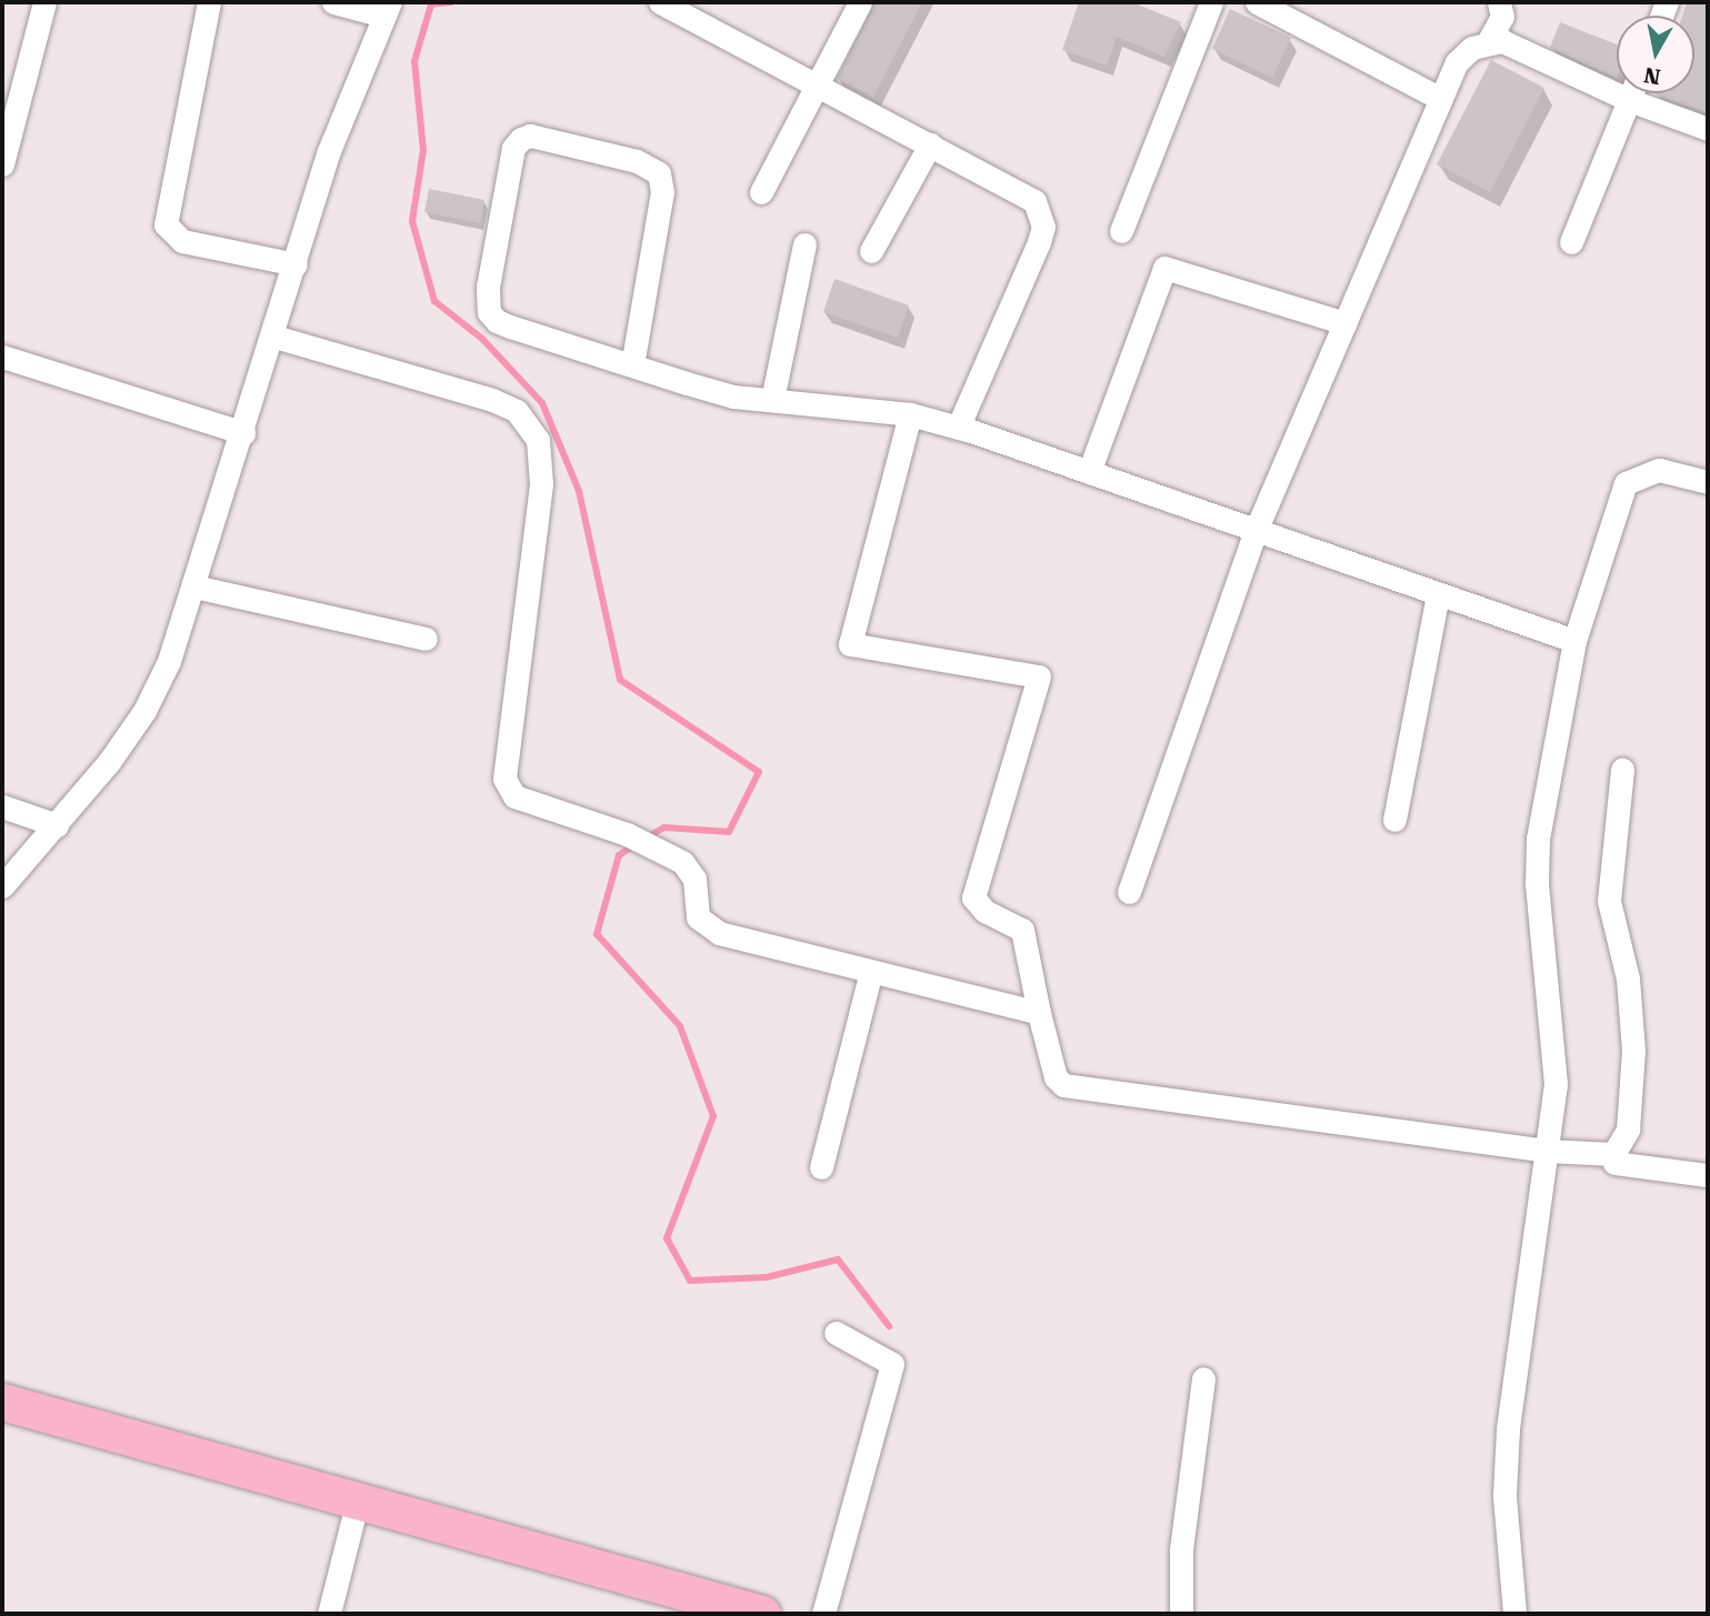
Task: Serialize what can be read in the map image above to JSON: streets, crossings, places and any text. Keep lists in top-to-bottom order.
{
  "north": "bottom"
}
